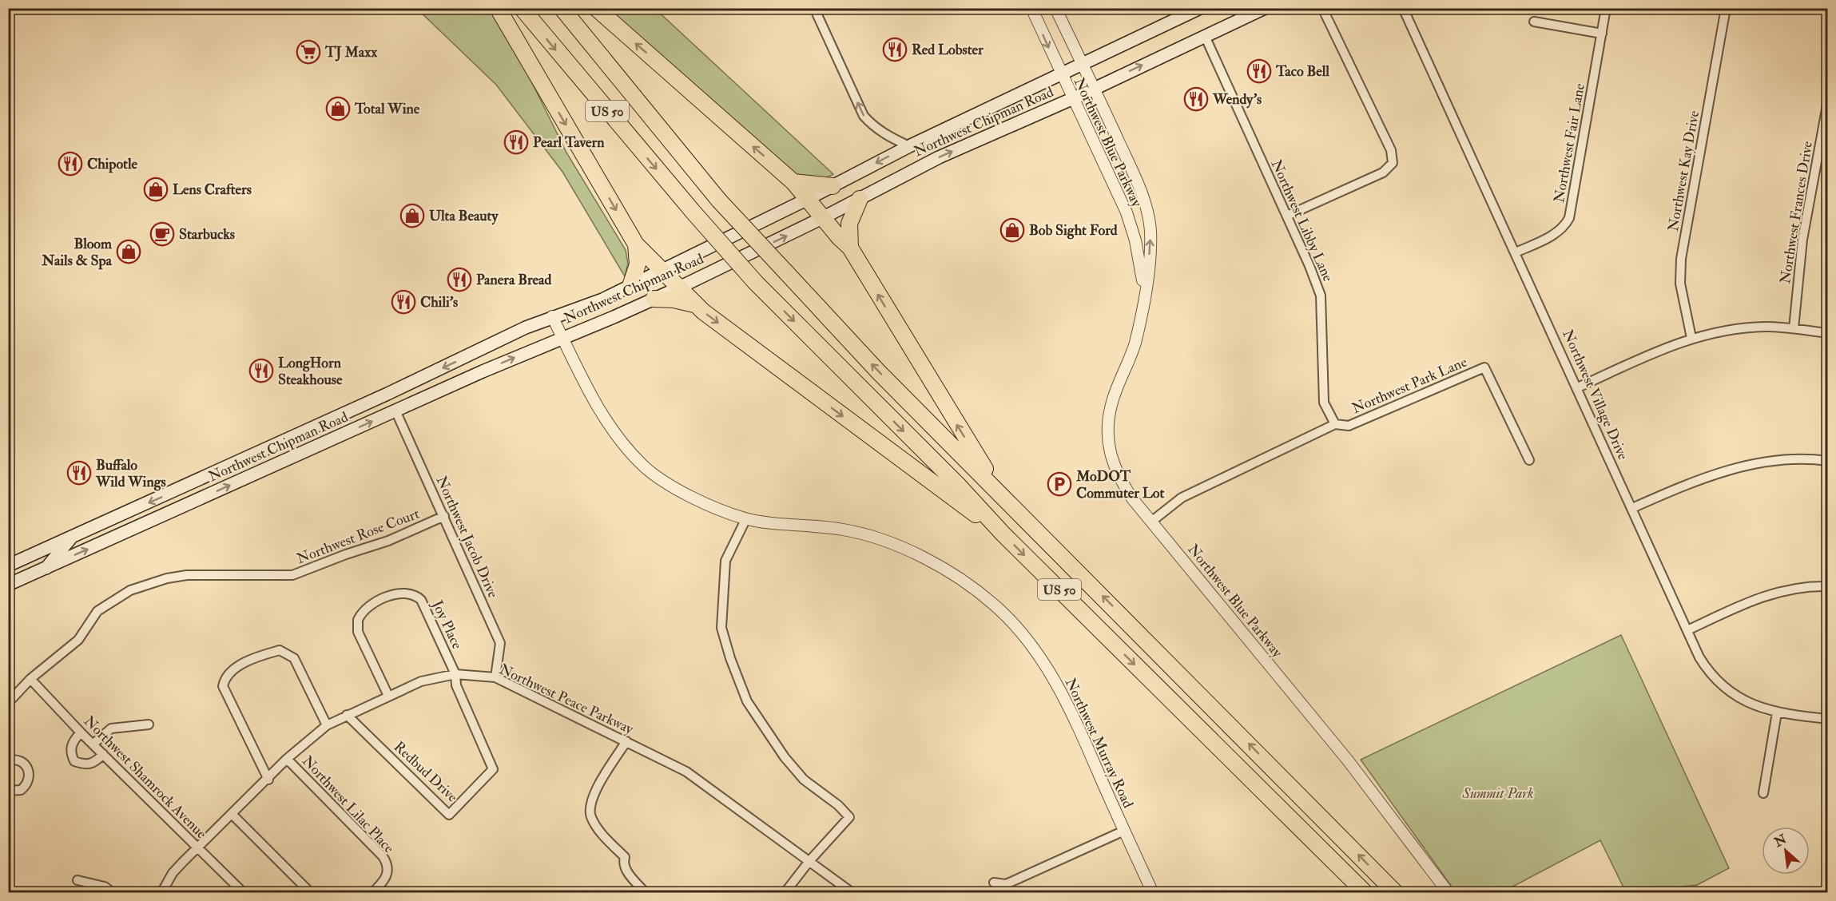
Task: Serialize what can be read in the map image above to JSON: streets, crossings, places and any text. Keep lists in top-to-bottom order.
{
  "streets": {
    "highway": ["US 50"],
    "main road": ["Northwest Chipman Road"],
    "street": [
      "Northwest Blue Parkway",
      "Northwest Fair Lane",
      "Northwest Kay Drive",
      "Northwest Frances Drive",
      "Northwest Libby Lane",
      "Northwest Park Lane",
      "Northwest Village Drive",
      "Northwest Rose Court",
      "Northwest Jacob Drive",
      "Joy Place",
      "Northwest Peace Parkway",
      "Northwest Murray Road",
      "Redbud Drive",
      "Northwest Shamrock Avenue",
      "Northwest Lilac Place"
    ]
  },
  "crossings": [
    ["Northwest Chipman Road", "Northwest Blue Parkway"],
    ["Northwest Chipman Road", "Northwest Libby Lane"],
    ["Northwest Chipman Road", "Northwest Jacob Drive"],
    ["Northwest Chipman Road", "Northwest Murray Road"],
    ["Northwest Blue Parkway", "Northwest Park Lane"],
    ["Northwest Fair Lane", "Northwest Village Drive"],
    ["Northwest Libby Lane", "Northwest Park Lane"],
    ["Northwest Rose Court", "Northwest Jacob Drive"],
    ["Northwest Rose Court", "Northwest Shamrock Avenue"],
    ["Northwest Jacob Drive", "Northwest Peace Parkway"],
    ["Joy Place", "Northwest Peace Parkway"],
    ["Joy Place", "Redbud Drive"],
    ["Northwest Peace Parkway", "Redbud Drive"],
    ["Northwest Peace Parkway", "Northwest Shamrock Avenue"],
    ["Northwest Peace Parkway", "Northwest Lilac Place"]
  ],
  "parks": ["Summit Park"],
  "places": {
    "restaurant": [
      "Red Lobster",
      "Taco Bell",
      "Wendy's",
      "Pearl Tavern",
      "Chipotle",
      "Panera Bread",
      "Chili's",
      "LongHorn Steakhouse",
      "Buffalo Wild Wings"
    ],
    "supermarket": ["TJ Maxx"],
    "shop": [
      "Total Wine",
      "Lens Crafters",
      "Ulta Beauty",
      "Bob Sight Ford",
      "Bloom Nails & Spa"
    ],
    "cafe": ["Starbucks"],
    "parking": ["MoDOT Commuter Lot"]
  },
  "north": "top left"
}
